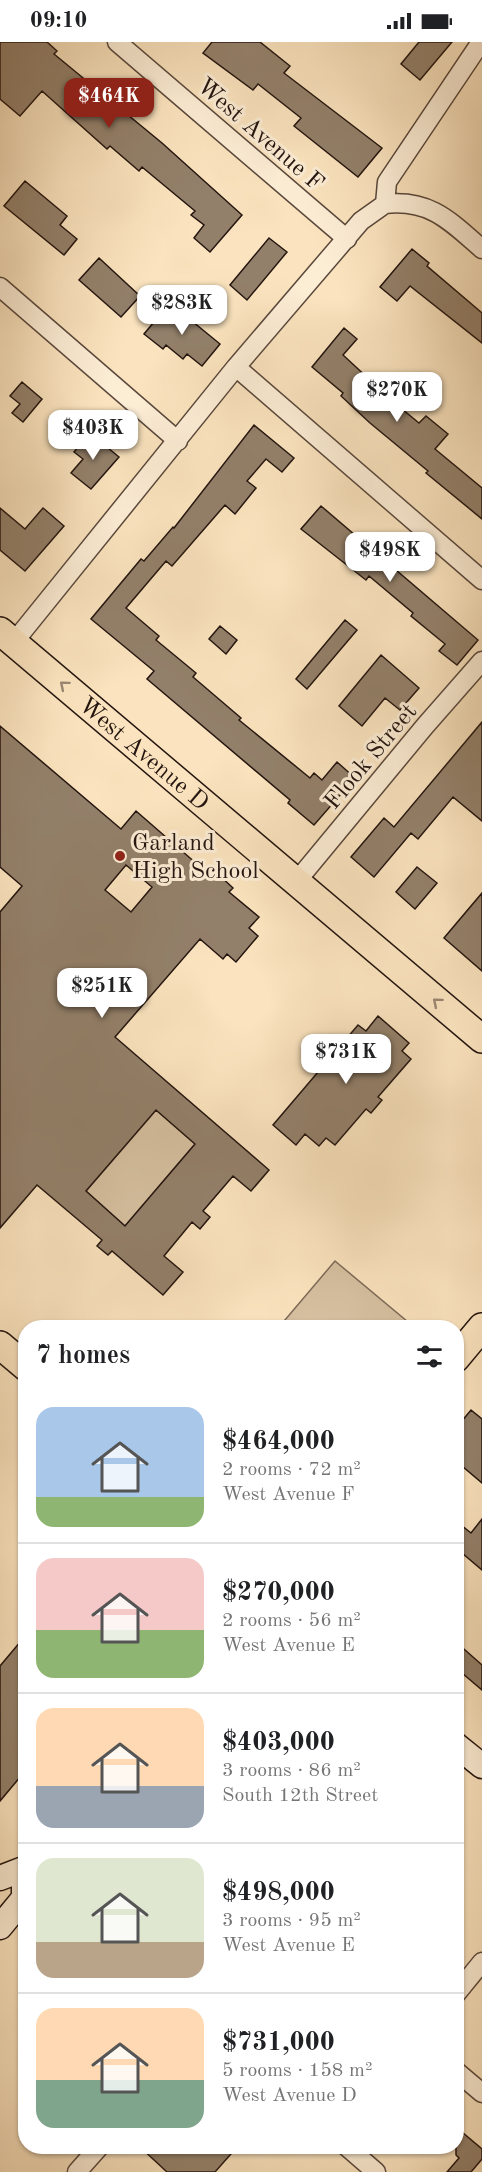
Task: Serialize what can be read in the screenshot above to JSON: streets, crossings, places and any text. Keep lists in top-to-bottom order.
{
  "streets": {
    "main road": ["West Avenue D"],
    "street": ["West Avenue F", "Flook Street"]
  },
  "crossings": [
    ["West Avenue D", "Flook Street"]
  ],
  "one_way": ["West Avenue D"],
  "places": ["Garland High School"],
  "page": {
    "status": "09:10",
    "price": [
      "$464K",
      "$283K",
      "$270K",
      "$403K",
      "$498K",
      "$251K",
      "$731K"
    ],
    "heading": "7 homes",
    "list": [
      {
        "name": "$464,000",
        "note": "2 rooms · 72 m² · West Avenue F"
      },
      {
        "name": "$270,000",
        "note": "2 rooms · 56 m² · West Avenue E"
      },
      {
        "name": "$403,000",
        "note": "3 rooms · 86 m² · South 12th Street"
      },
      {
        "name": "$498,000",
        "note": "3 rooms · 95 m² · West Avenue E"
      },
      {
        "name": "$731,000",
        "note": "5 rooms · 158 m² · West Avenue D"
      }
    ]
  }
}
